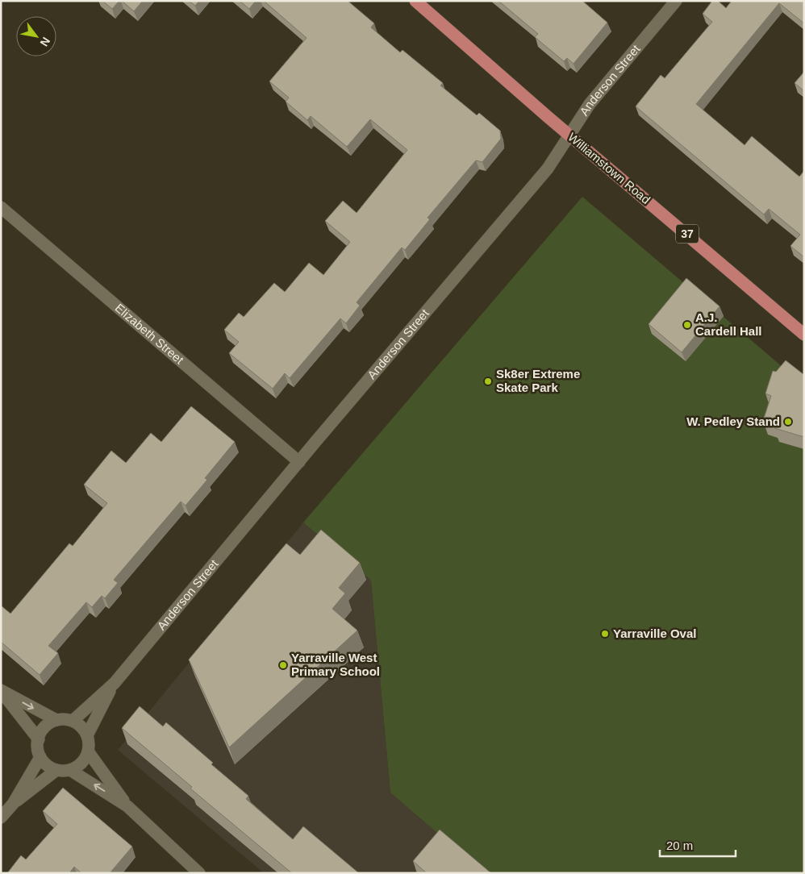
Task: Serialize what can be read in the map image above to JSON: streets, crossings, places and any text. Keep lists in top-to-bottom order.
{
  "streets": {
    "main road": ["Williamstown Road", "37"],
    "street": ["Anderson Street", "Elizabeth Street"]
  },
  "crossings": [
    ["Anderson Street", "Williamstown Road"],
    ["Anderson Street", "Elizabeth Street"]
  ],
  "places": [
    "A.J. Cardell Hall",
    "Sk8er Extreme Skate Park",
    "W. Pedley Stand",
    "Yarraville Oval",
    "Yarraville West Primary School"
  ],
  "scale_bar": "20 m",
  "north": "bottom right"
}
